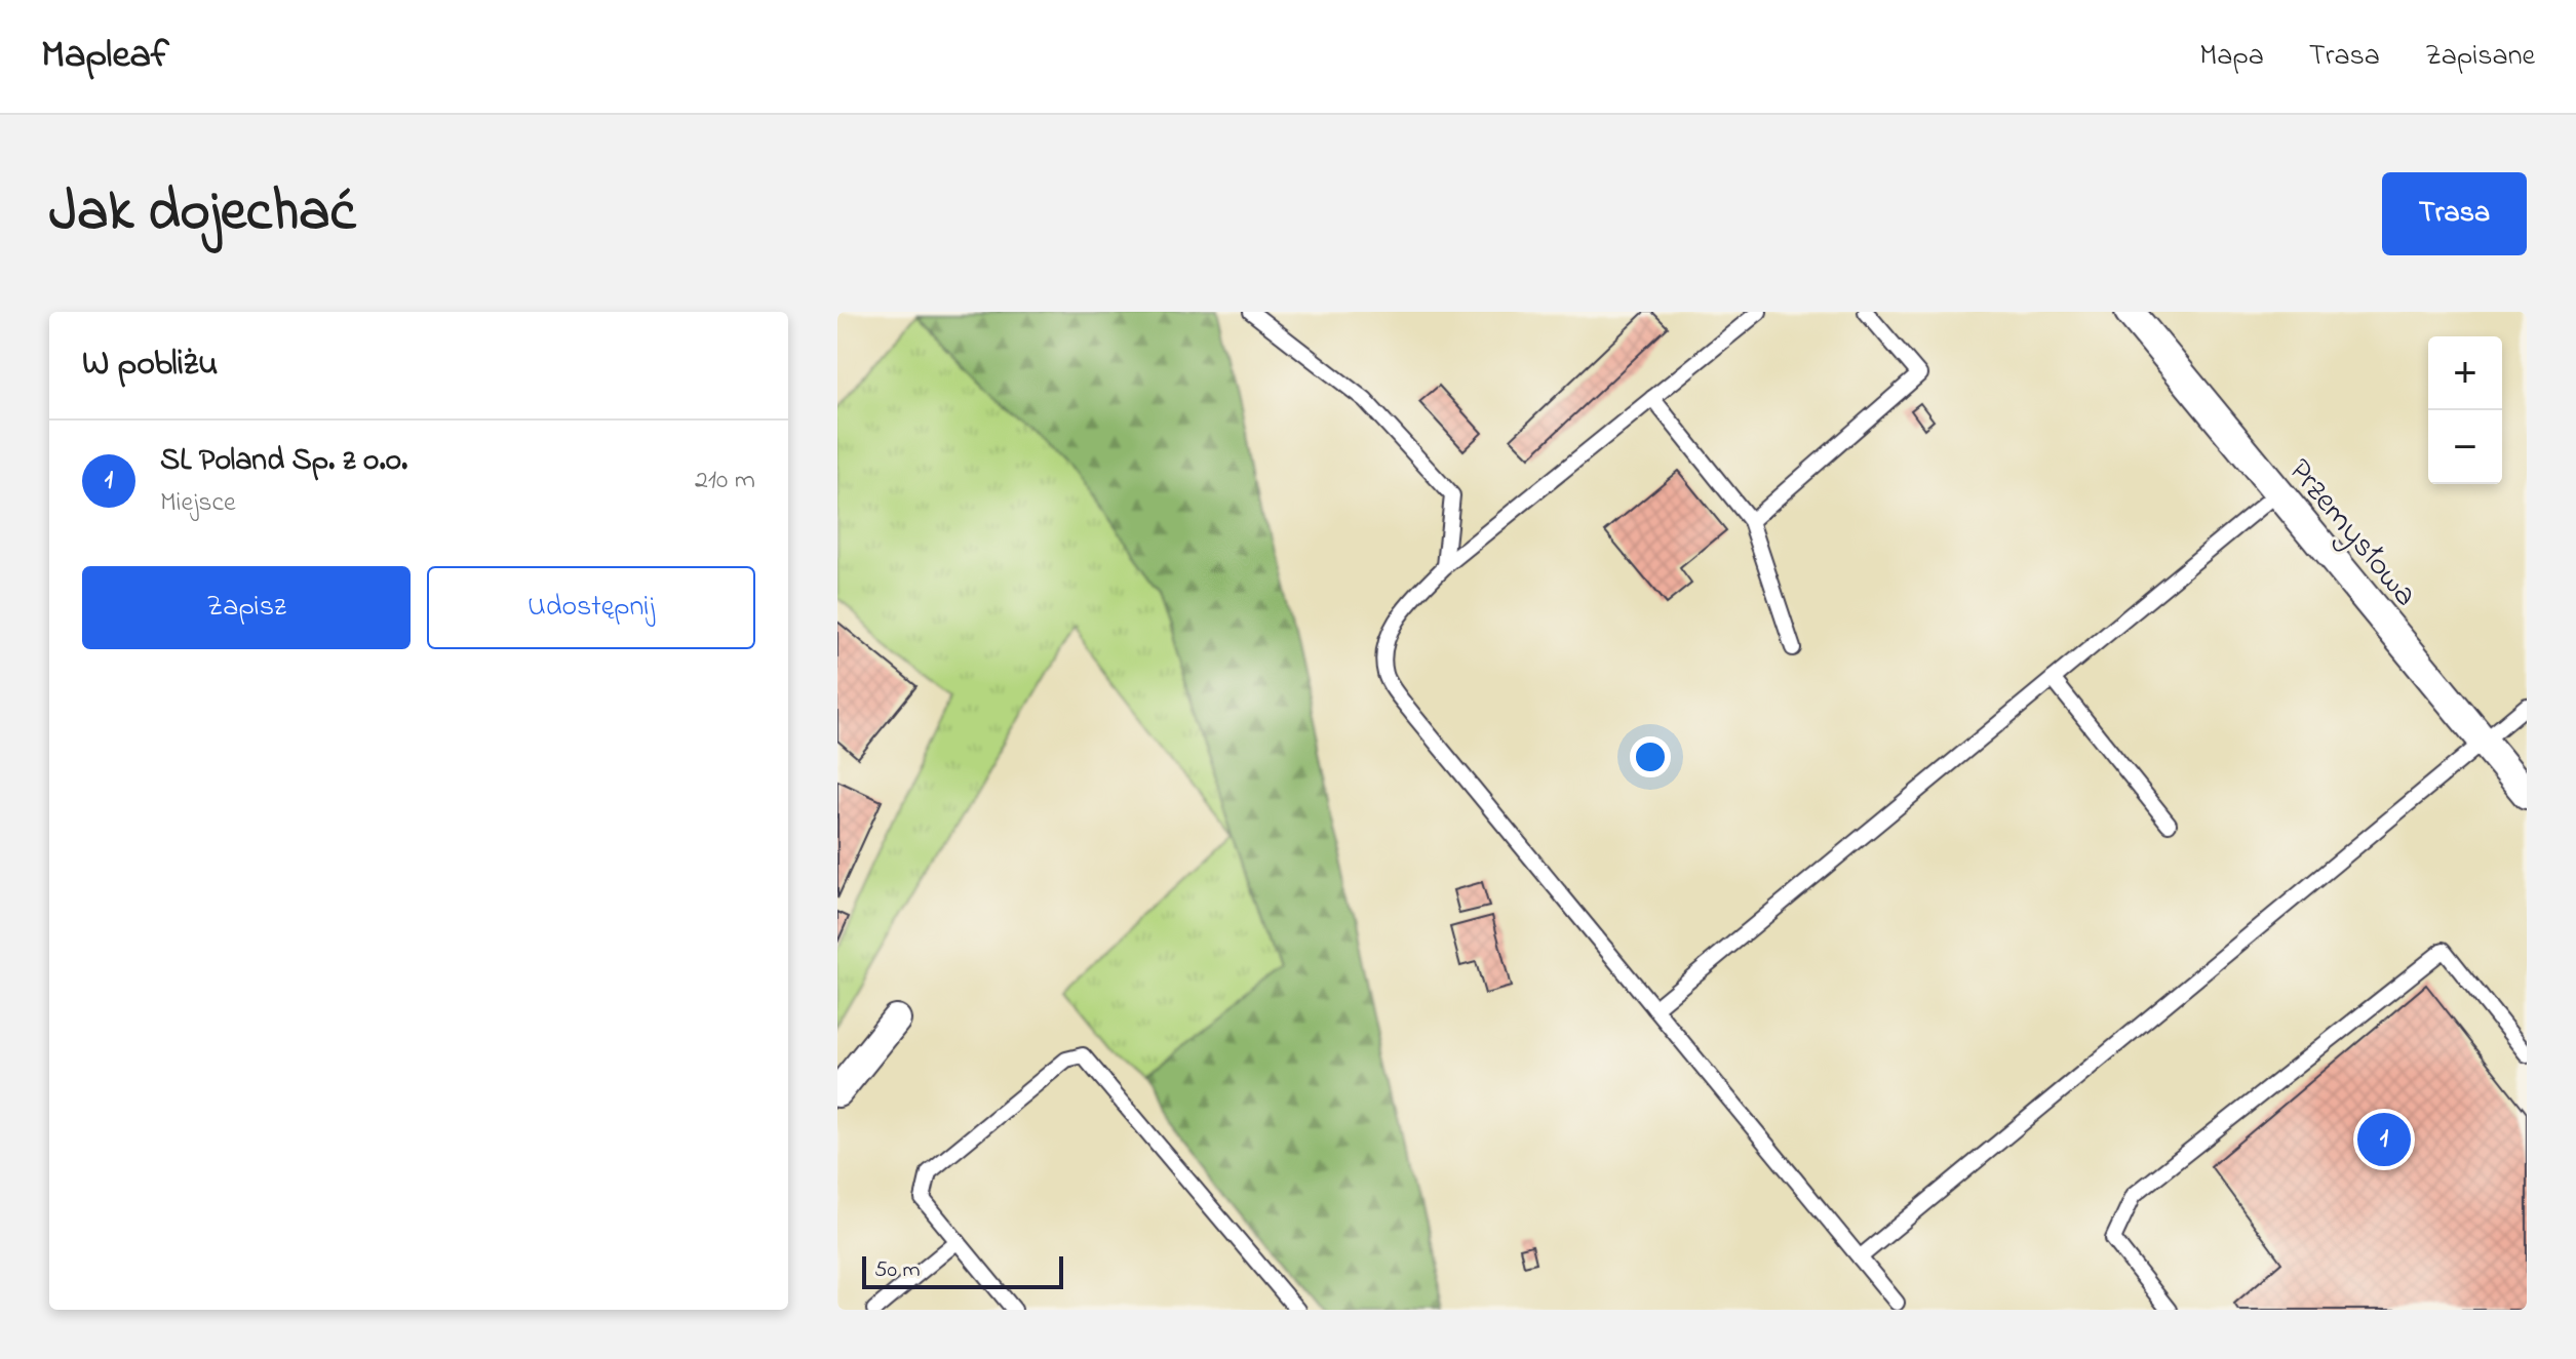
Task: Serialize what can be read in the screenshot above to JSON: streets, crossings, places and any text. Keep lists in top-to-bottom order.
{
  "streets": {
    "street": ["Przemysłowa"]
  },
  "scale_bar": "50 m",
  "page": {
    "header": "Mapleaf",
    "nav": ["Mapa", "Trasa", "Zapisane"],
    "title": "Jak dojechać",
    "buttons": [
      "Trasa",
      ["Zapisz", "Udostępnij"]
    ],
    "heading": "W pobliżu",
    "map_buttons": ["+", "−"],
    "list": [
      {
        "mark": "1",
        "name": "SL Poland Sp. z o.o.",
        "note": "Miejsce",
        "value": "210 m"
      }
    ],
    "pins": "1",
    "scale": "50 m"
  }
}
